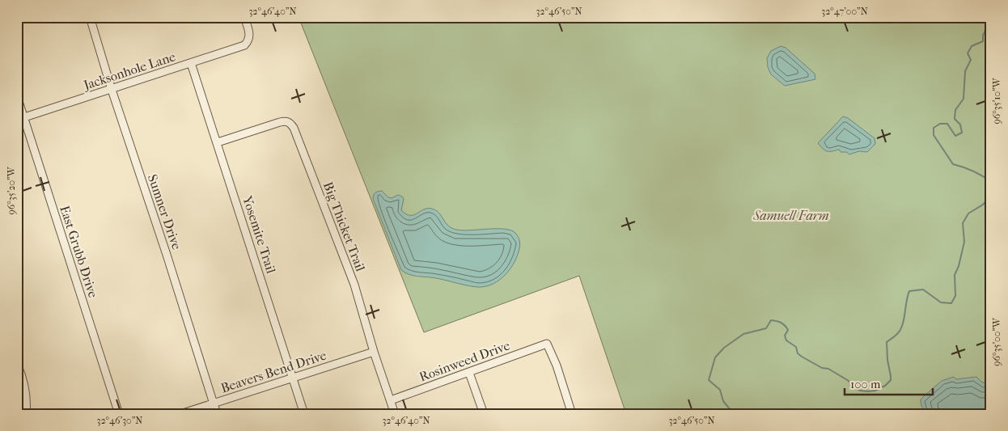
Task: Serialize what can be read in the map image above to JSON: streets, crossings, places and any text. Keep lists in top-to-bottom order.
{
  "streets": {
    "street": [
      "Jacksonhole Lane",
      "Sumner Drive",
      "Big Thicket Trail",
      "Yosemite Trail",
      "East Grubb Drive",
      "Rosinweed Drive",
      "Beavers Bend Drive"
    ]
  },
  "crossings": [
    ["Jacksonhole Lane", "Sumner Drive"],
    ["Jacksonhole Lane", "Yosemite Trail"],
    ["Jacksonhole Lane", "East Grubb Drive"],
    ["Sumner Drive", "Beavers Bend Drive"],
    ["Big Thicket Trail", "Yosemite Trail"],
    ["Big Thicket Trail", "Rosinweed Drive"],
    ["Big Thicket Trail", "Beavers Bend Drive"],
    ["Yosemite Trail", "Beavers Bend Drive"]
  ],
  "parks": ["Samuell Farm"],
  "scale_bar": "100 m",
  "coordinates": [
    "32°46'40\"N",
    "32°46'50\"N",
    "32°47'00\"N",
    "96°35'10\"W",
    "96°35'20\"W",
    "96°35'00\"W",
    "32°46'30\"N"
  ]
}
